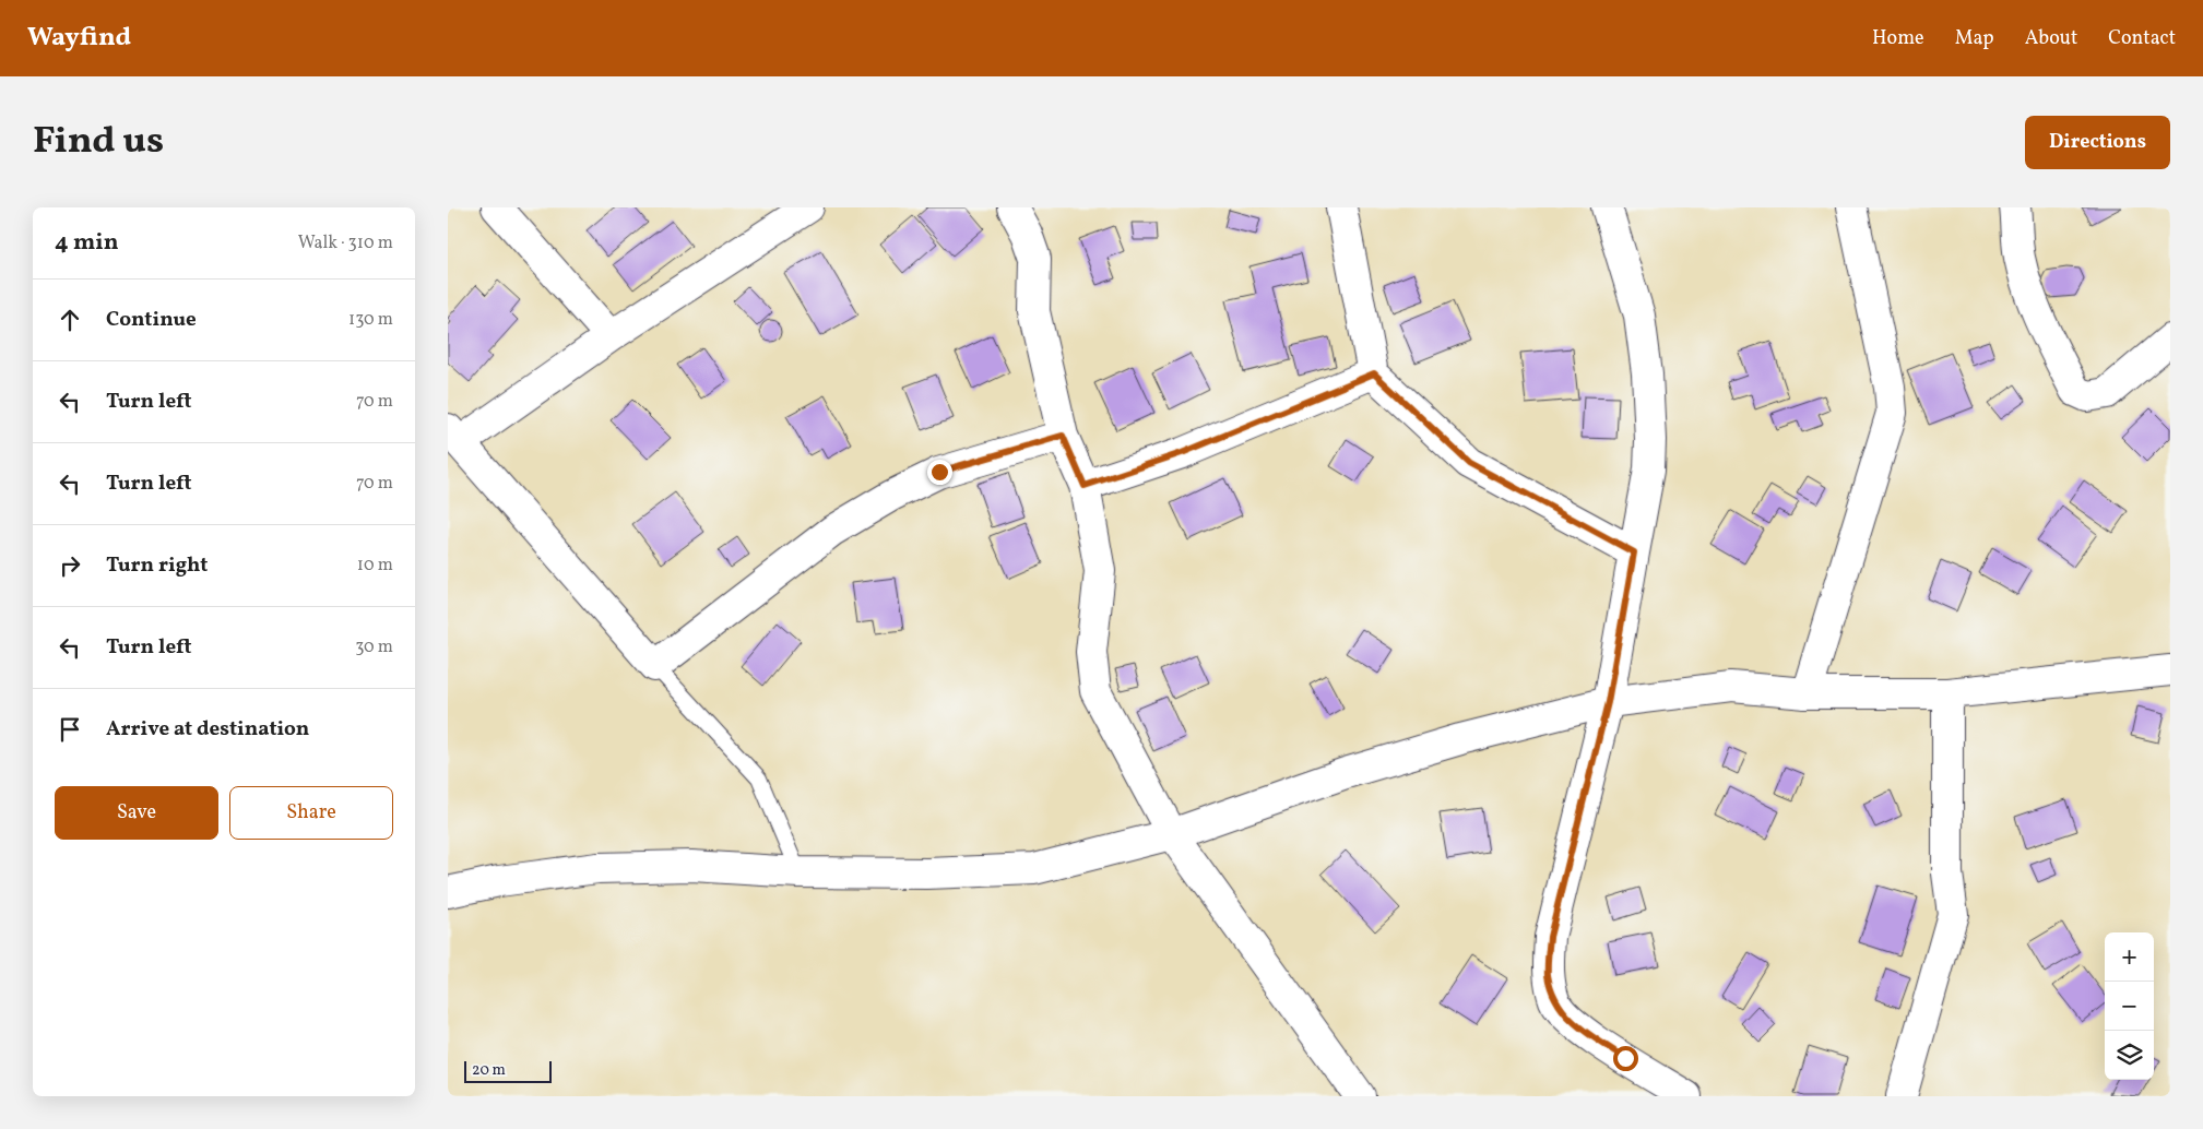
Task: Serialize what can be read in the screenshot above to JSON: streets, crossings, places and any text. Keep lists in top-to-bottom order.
{
  "scale_bar": "20 m",
  "page": {
    "header": "Wayfind",
    "nav": [
      "Home",
      "Map",
      "About",
      "Contact"
    ],
    "title": "Find us",
    "buttons": [
      "Directions",
      ["Save", "Share"]
    ],
    "heading": ["4 min", "Walk · 310 m"],
    "list": [
      ["Continue", "130 m"],
      ["Turn left", "70 m"],
      ["Turn left", "70 m"],
      ["Turn right", "10 m"],
      ["Turn left", "30 m"],
      "Arrive at destination"
    ],
    "map_buttons": ["+", "−"],
    "scale": "20 m"
  }
}
